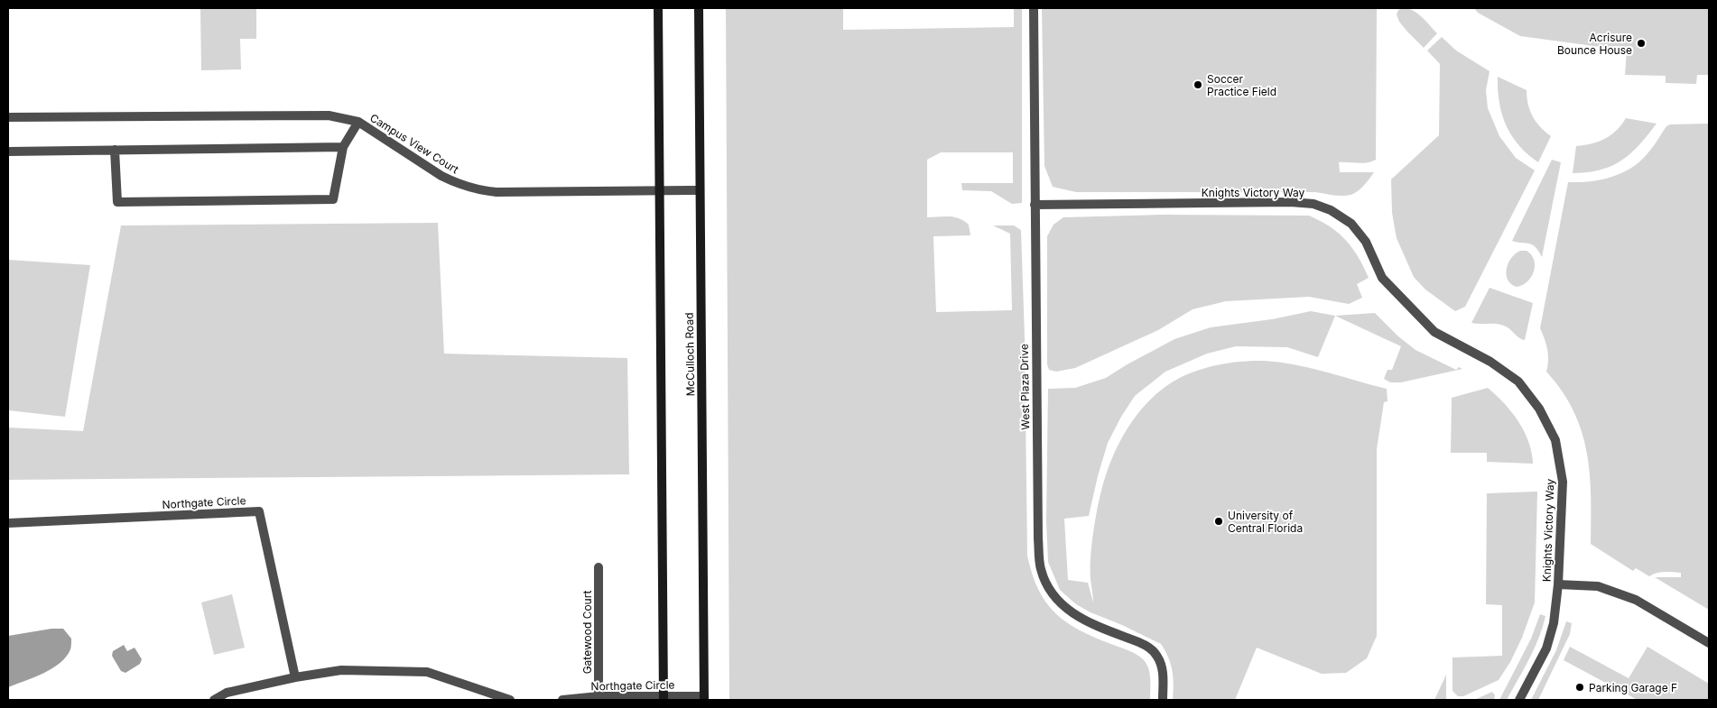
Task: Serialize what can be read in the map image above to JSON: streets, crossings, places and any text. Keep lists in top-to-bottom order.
{
  "streets": {
    "main road": ["McCulloch Road"],
    "street": [
      "Campus View Court",
      "Knights Victory Way",
      "West Plaza Drive",
      "Northgate Circle",
      "Gatewood Court"
    ]
  },
  "crossings": [
    ["Campus View Court", "McCulloch Road"],
    ["Knights Victory Way", "West Plaza Drive"],
    ["McCulloch Road", "Northgate Circle"],
    ["Northgate Circle", "Gatewood Court"]
  ],
  "places": [
    "Acrisure Bounce House",
    "Soccer Practice Field",
    "University of Central Florida",
    "Parking Garage F"
  ]
}
